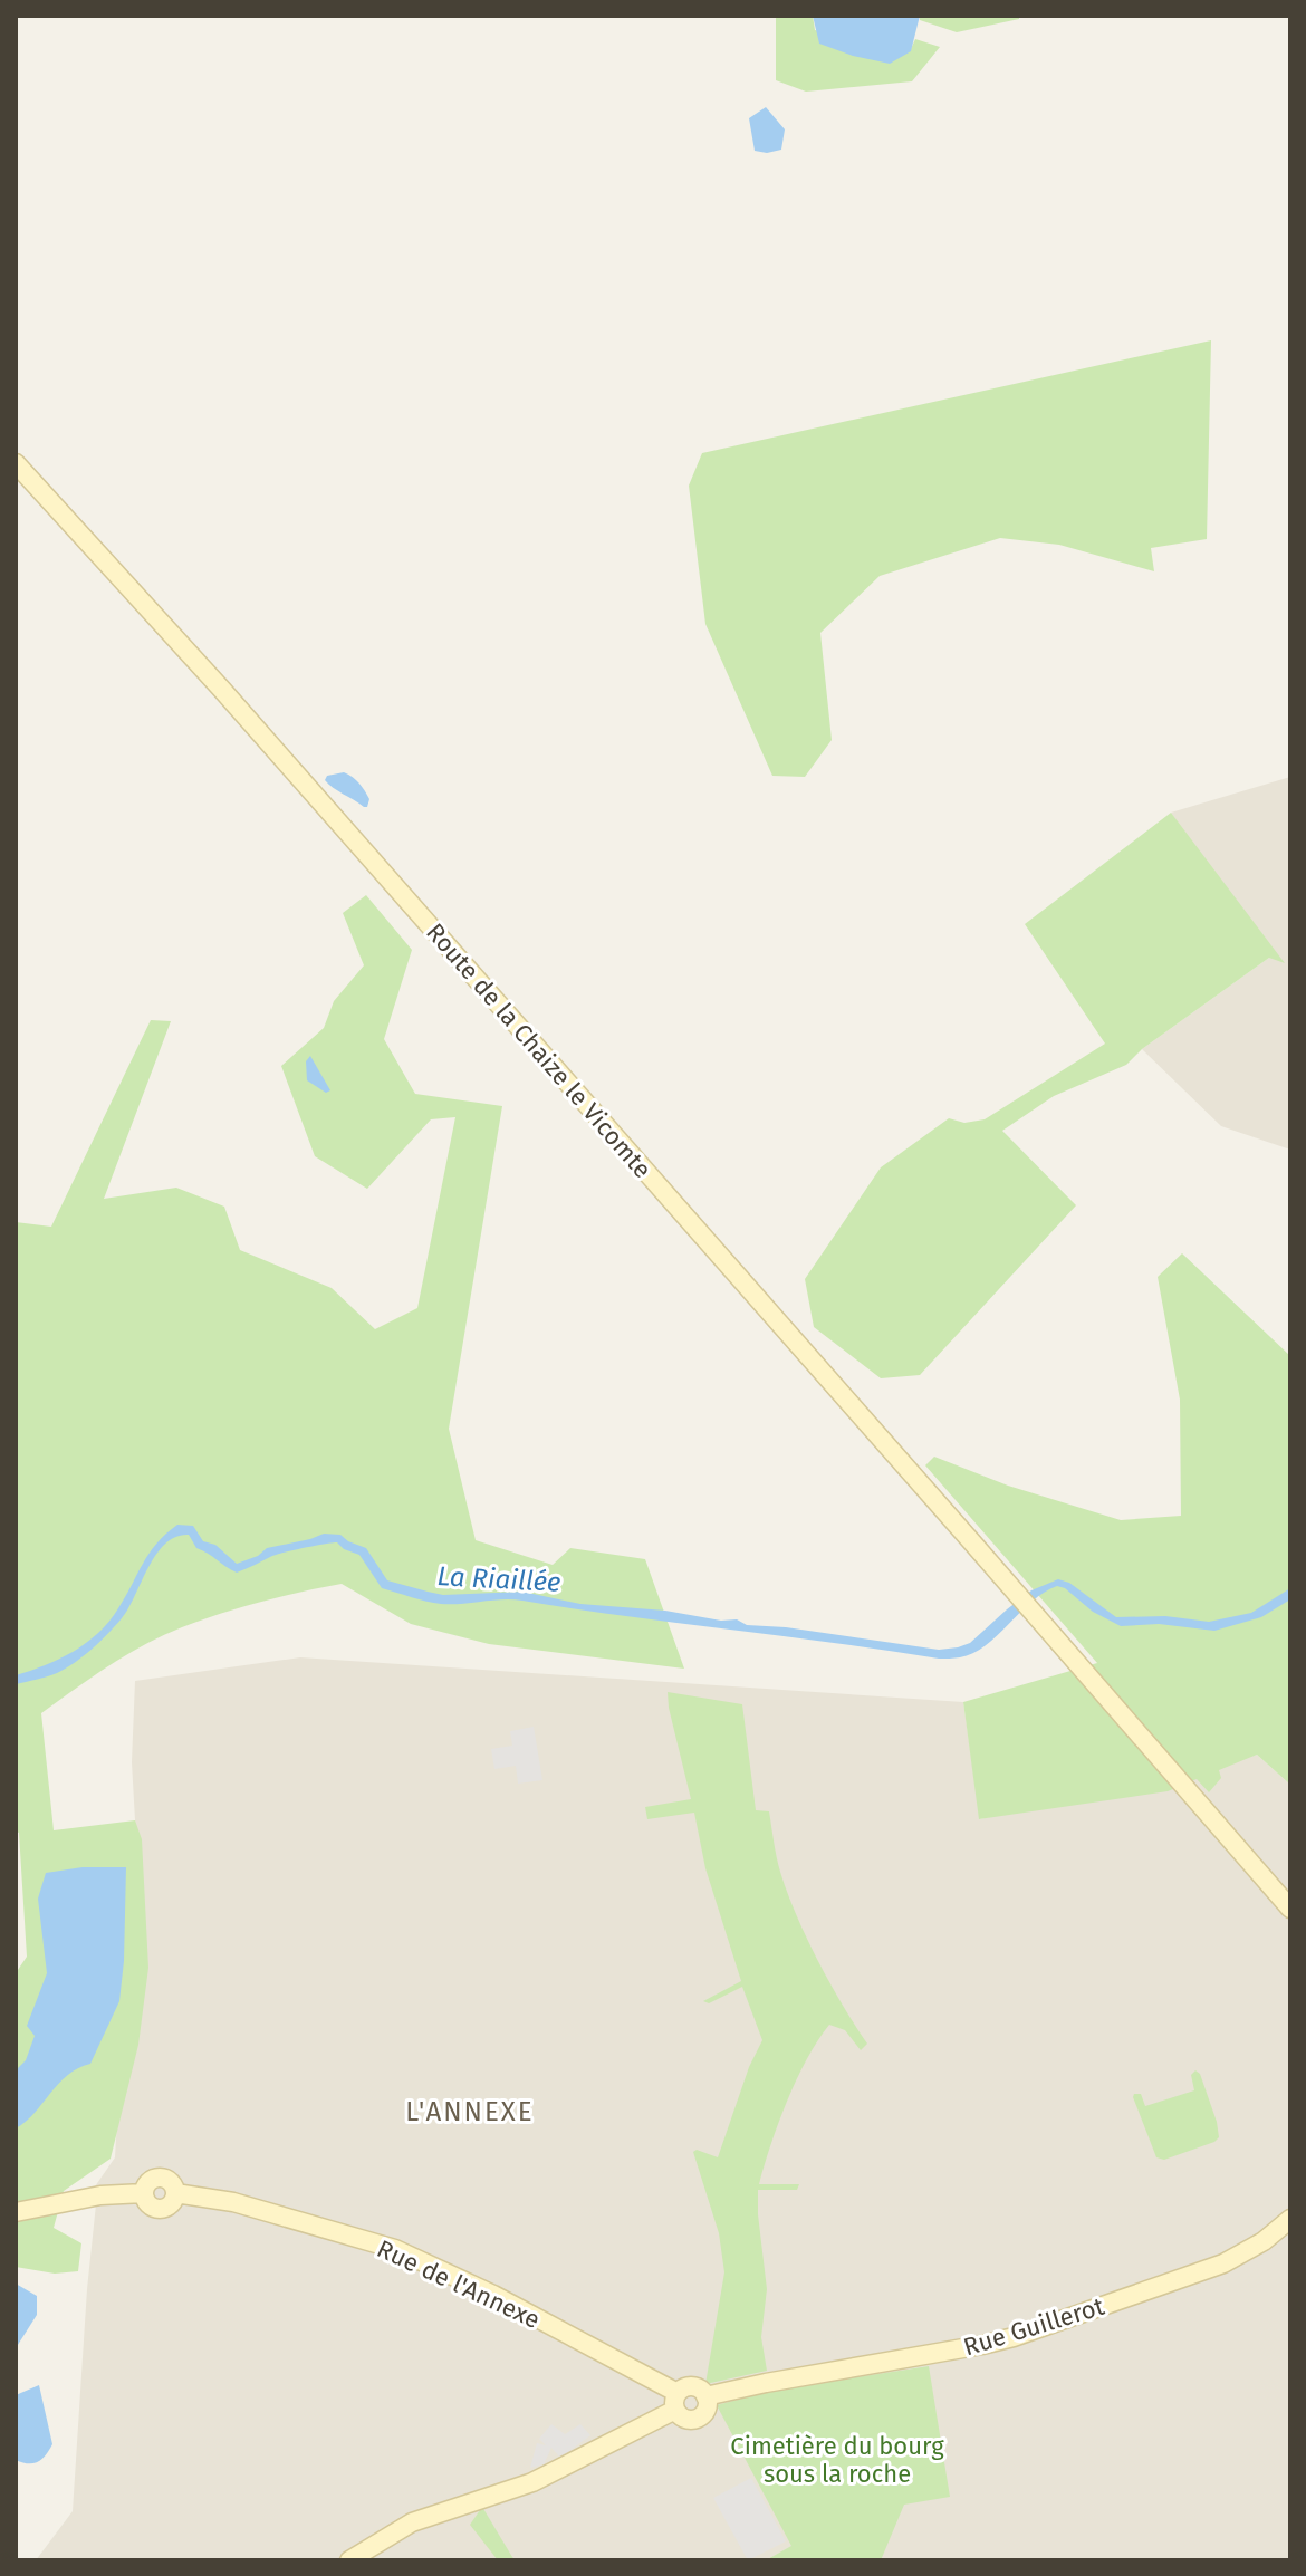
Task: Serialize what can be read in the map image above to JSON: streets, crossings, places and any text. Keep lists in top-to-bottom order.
{
  "streets": {
    "main road": ["Route de la Chaize le Vicomte", "Rue de l'Annexe", "Rue Guillerot"]
  },
  "crossings": [
    ["Rue de l'Annexe", "Rue Guillerot"]
  ],
  "districts": ["L'ANNEXE"],
  "water": ["La Riaillée"],
  "parks": ["Cimetière du bourg sous la roche"]
}
